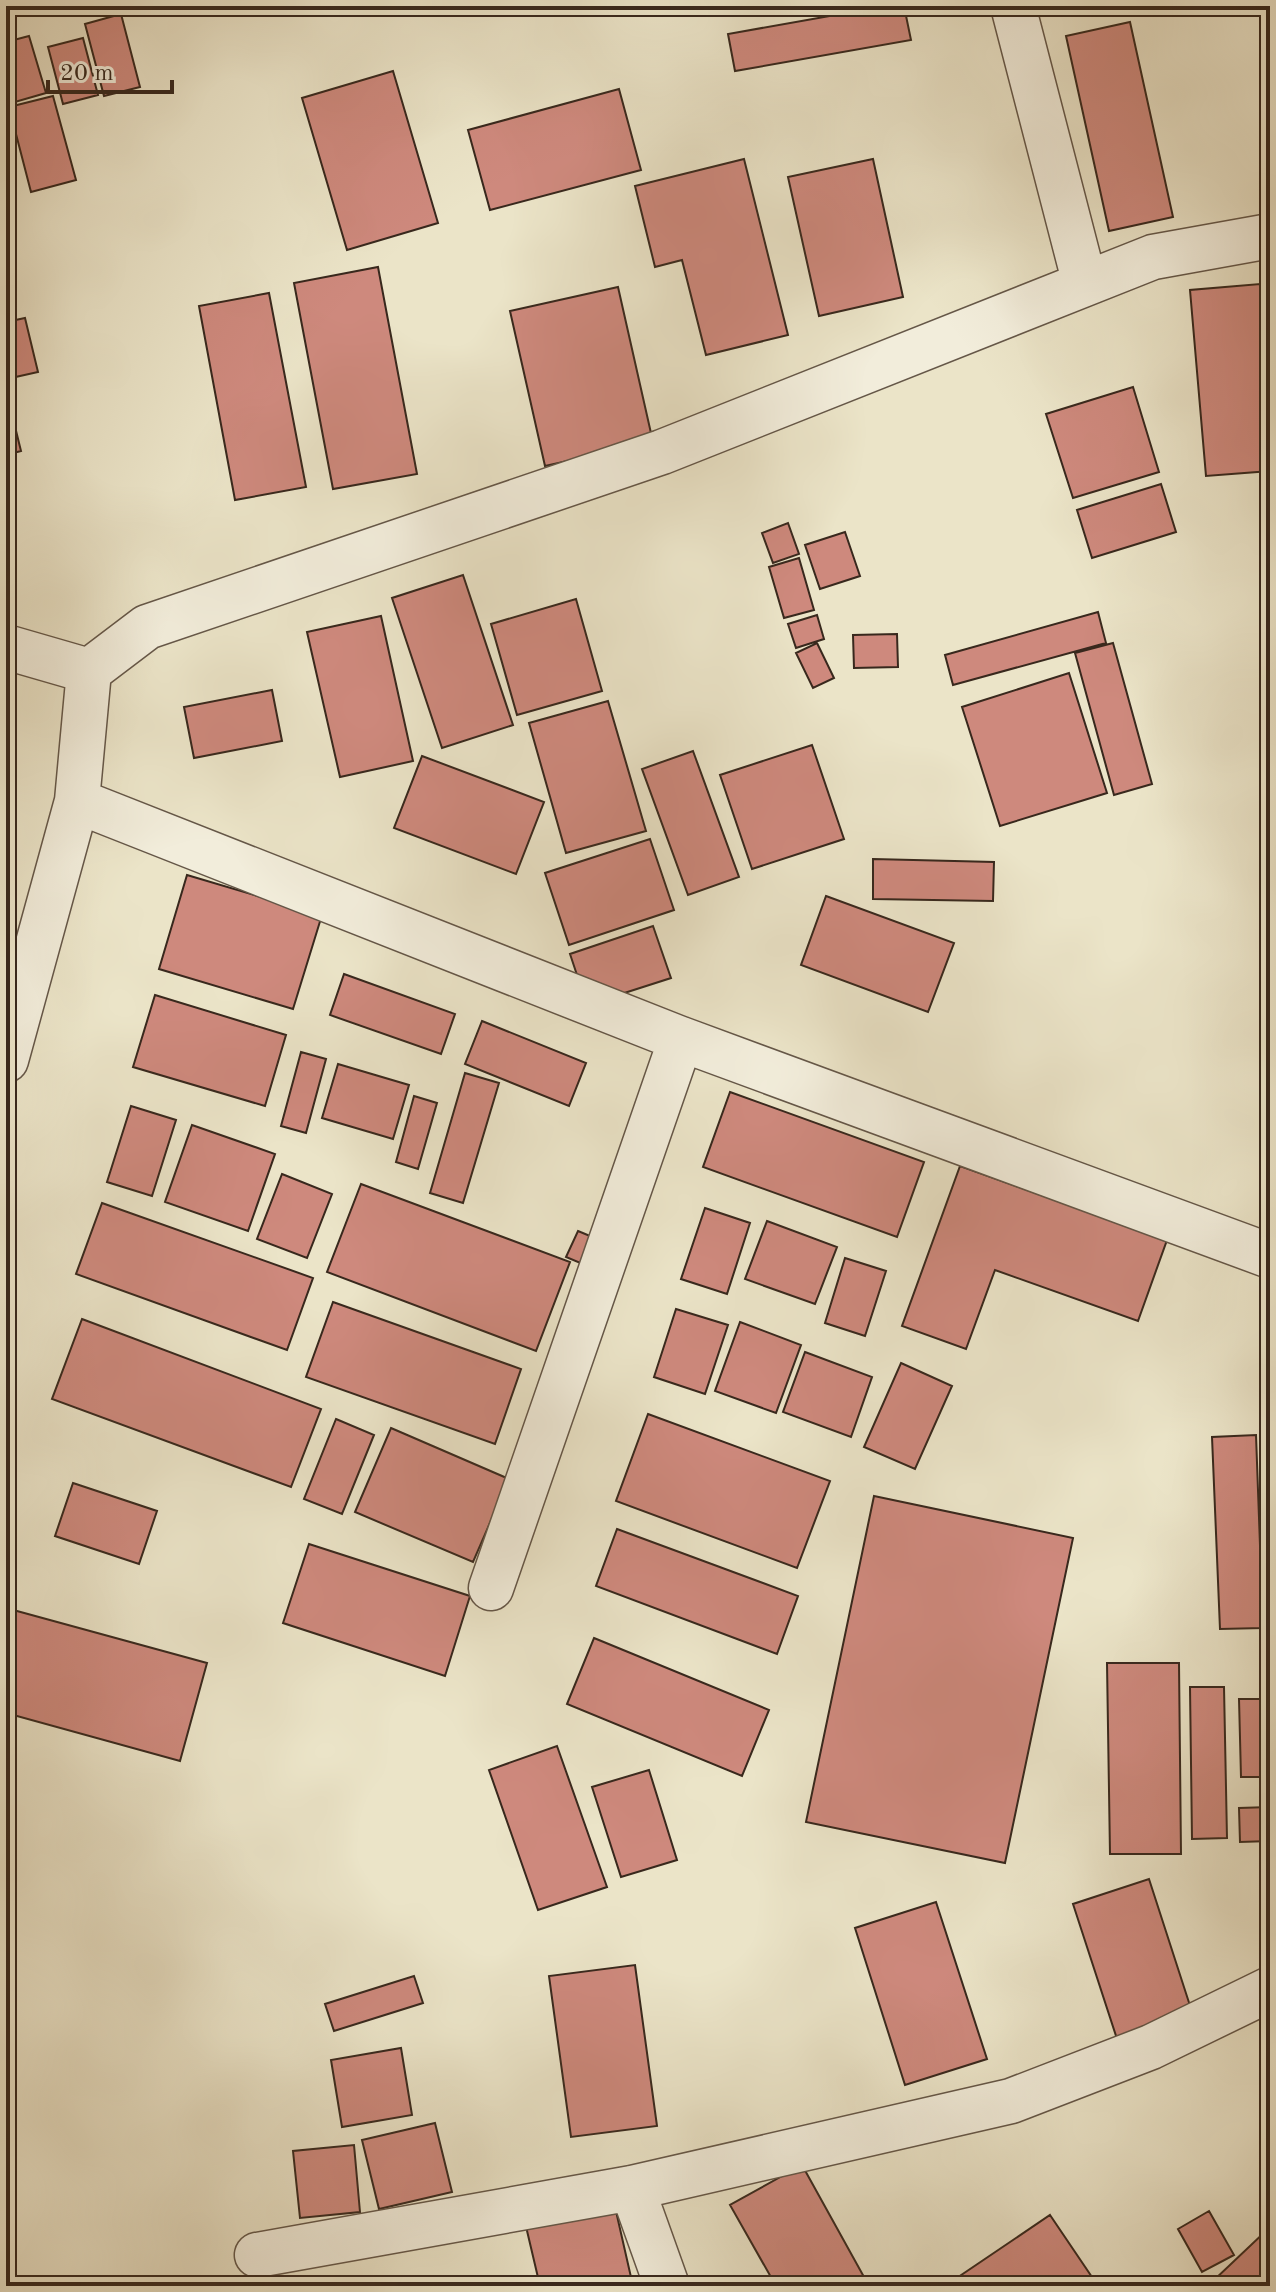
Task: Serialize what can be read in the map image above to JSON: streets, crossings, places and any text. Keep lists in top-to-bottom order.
{
  "scale_bar": "20 m"
}
